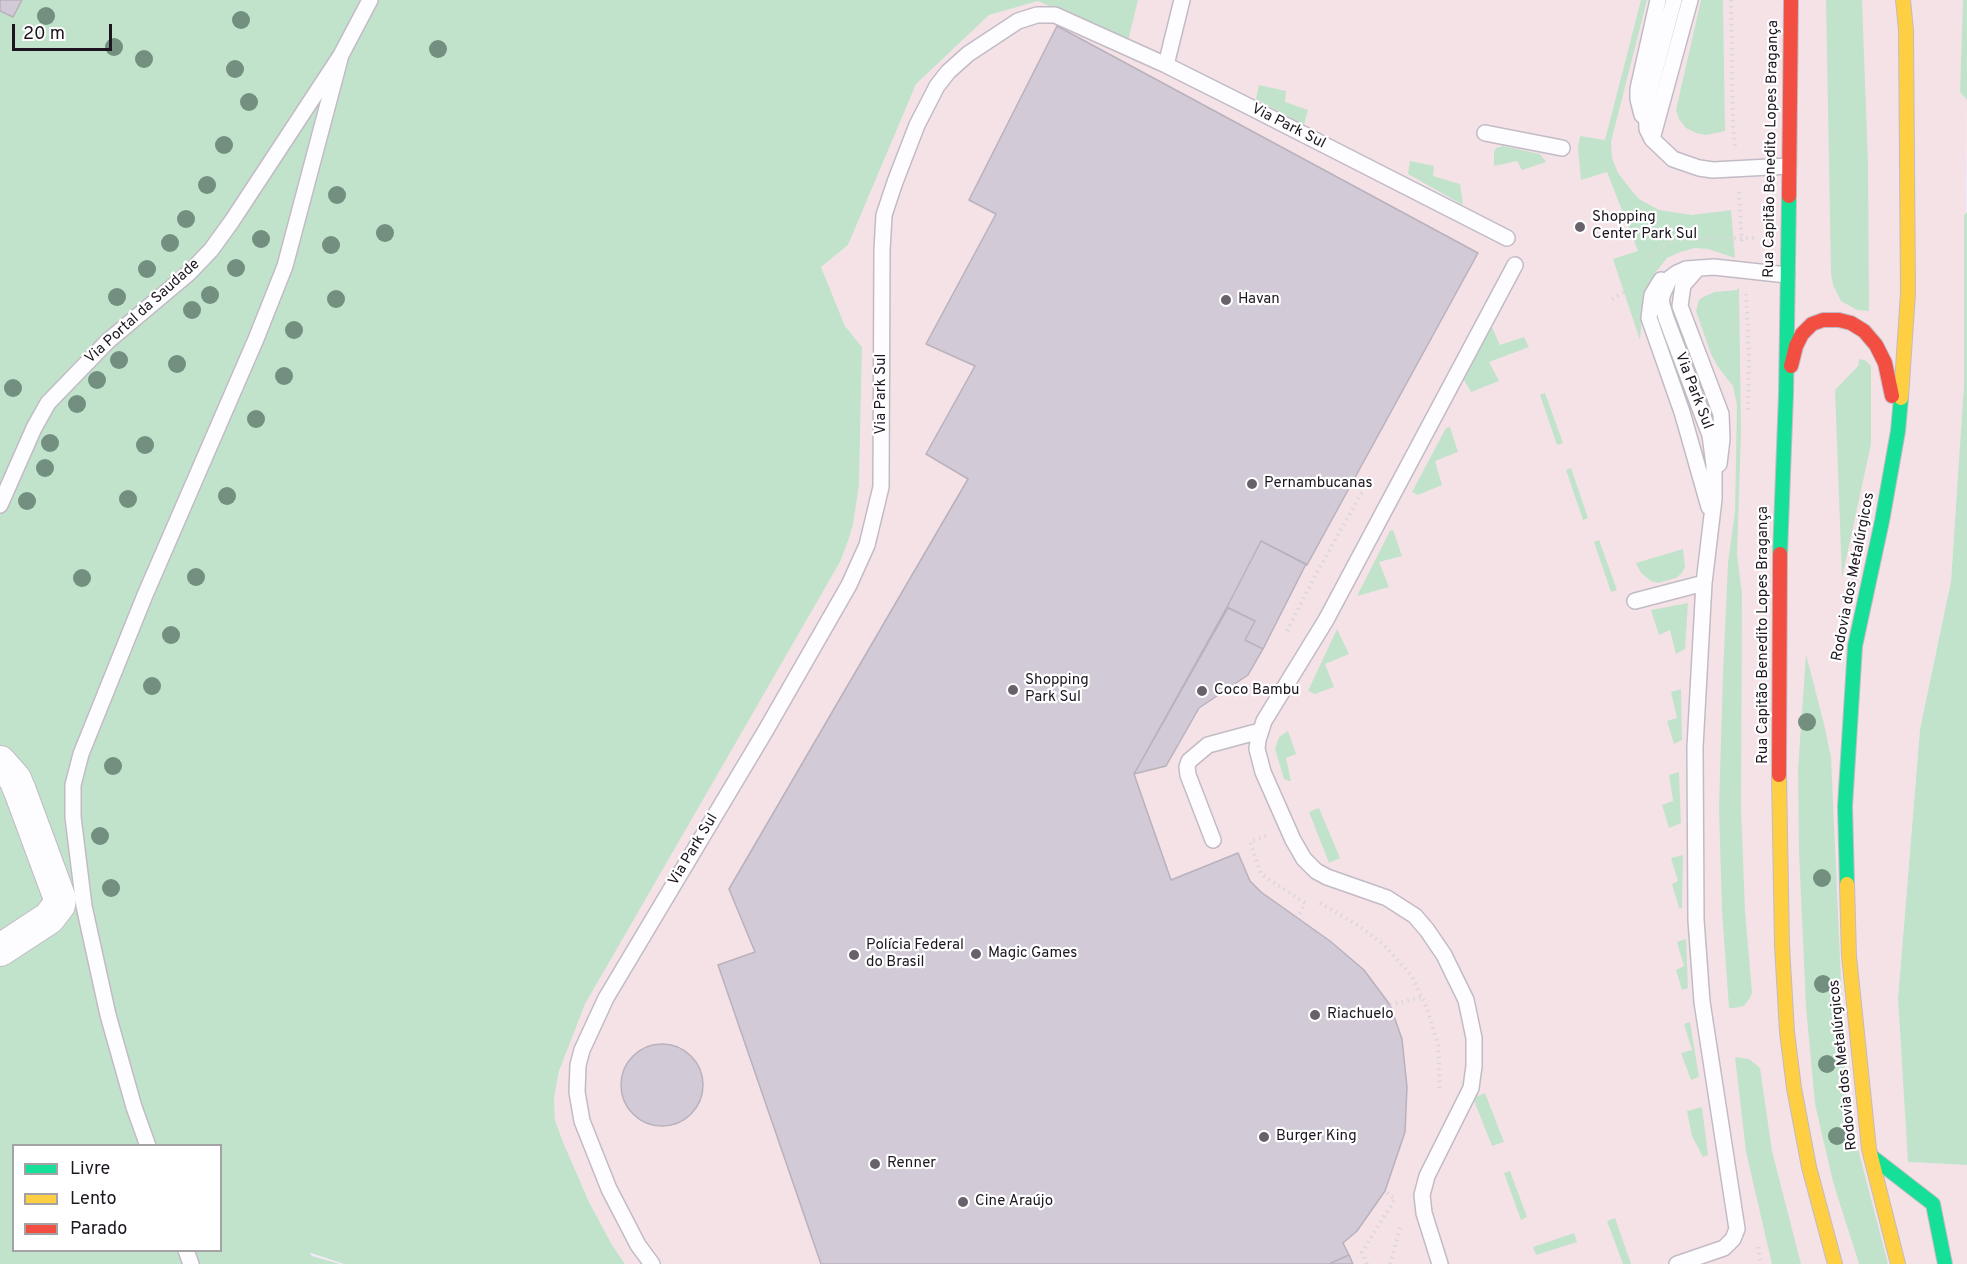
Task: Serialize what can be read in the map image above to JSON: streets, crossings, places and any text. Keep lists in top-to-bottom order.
{
  "streets": {
    "main road": ["Rua Capitão Benedito Lopes Bragança", "Rodovia dos Metalúrgicos"],
    "lane": ["Via Park Sul", "Via Portal da Saudade"]
  },
  "places": [
    "Shopping Center Park Sul",
    "Havan",
    "Pernambucanas",
    "Shopping Park Sul",
    "Coco Bambu",
    "Magic Games",
    "Polícia Federal do Brasil",
    "Riachuelo",
    "Burger King",
    "Renner",
    "Cine Araújo"
  ],
  "legend": ["Livre", "Lento", "Parado"],
  "scale_bar": "20 m"
}
